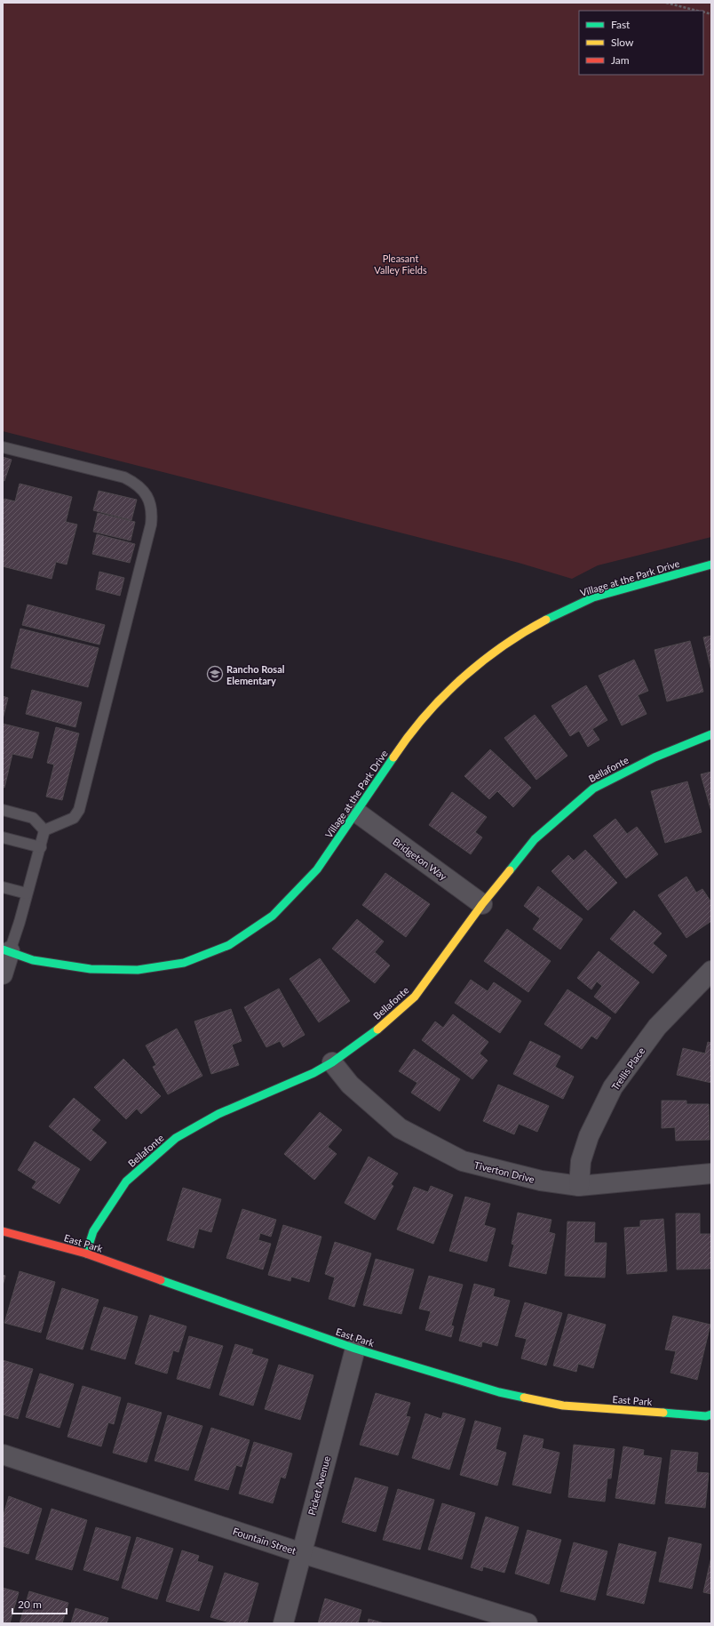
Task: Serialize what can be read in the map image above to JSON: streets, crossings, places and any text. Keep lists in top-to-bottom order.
{
  "streets": {
    "street": [
      "Village at the Park Drive",
      "Bellafonte",
      "Bridgeton Way",
      "Trellis Place",
      "Tiverton Drive",
      "East Park",
      "Picket Avenue",
      "Fountain Street"
    ]
  },
  "crossings": [
    ["Village at the Park Drive", "Bridgeton Way"],
    ["Bellafonte", "Bridgeton Way"],
    ["Bellafonte", "Tiverton Drive"],
    ["Bellafonte", "East Park"],
    ["Trellis Place", "Tiverton Drive"],
    ["East Park", "Picket Avenue"],
    ["Picket Avenue", "Fountain Street"]
  ],
  "parks": ["Pleasant Valley Fields"],
  "places": {
    "school or university": ["Rancho Rosal Elementary"]
  },
  "legend": ["Fast", "Slow", "Jam"],
  "scale_bar": "20 m"
}
